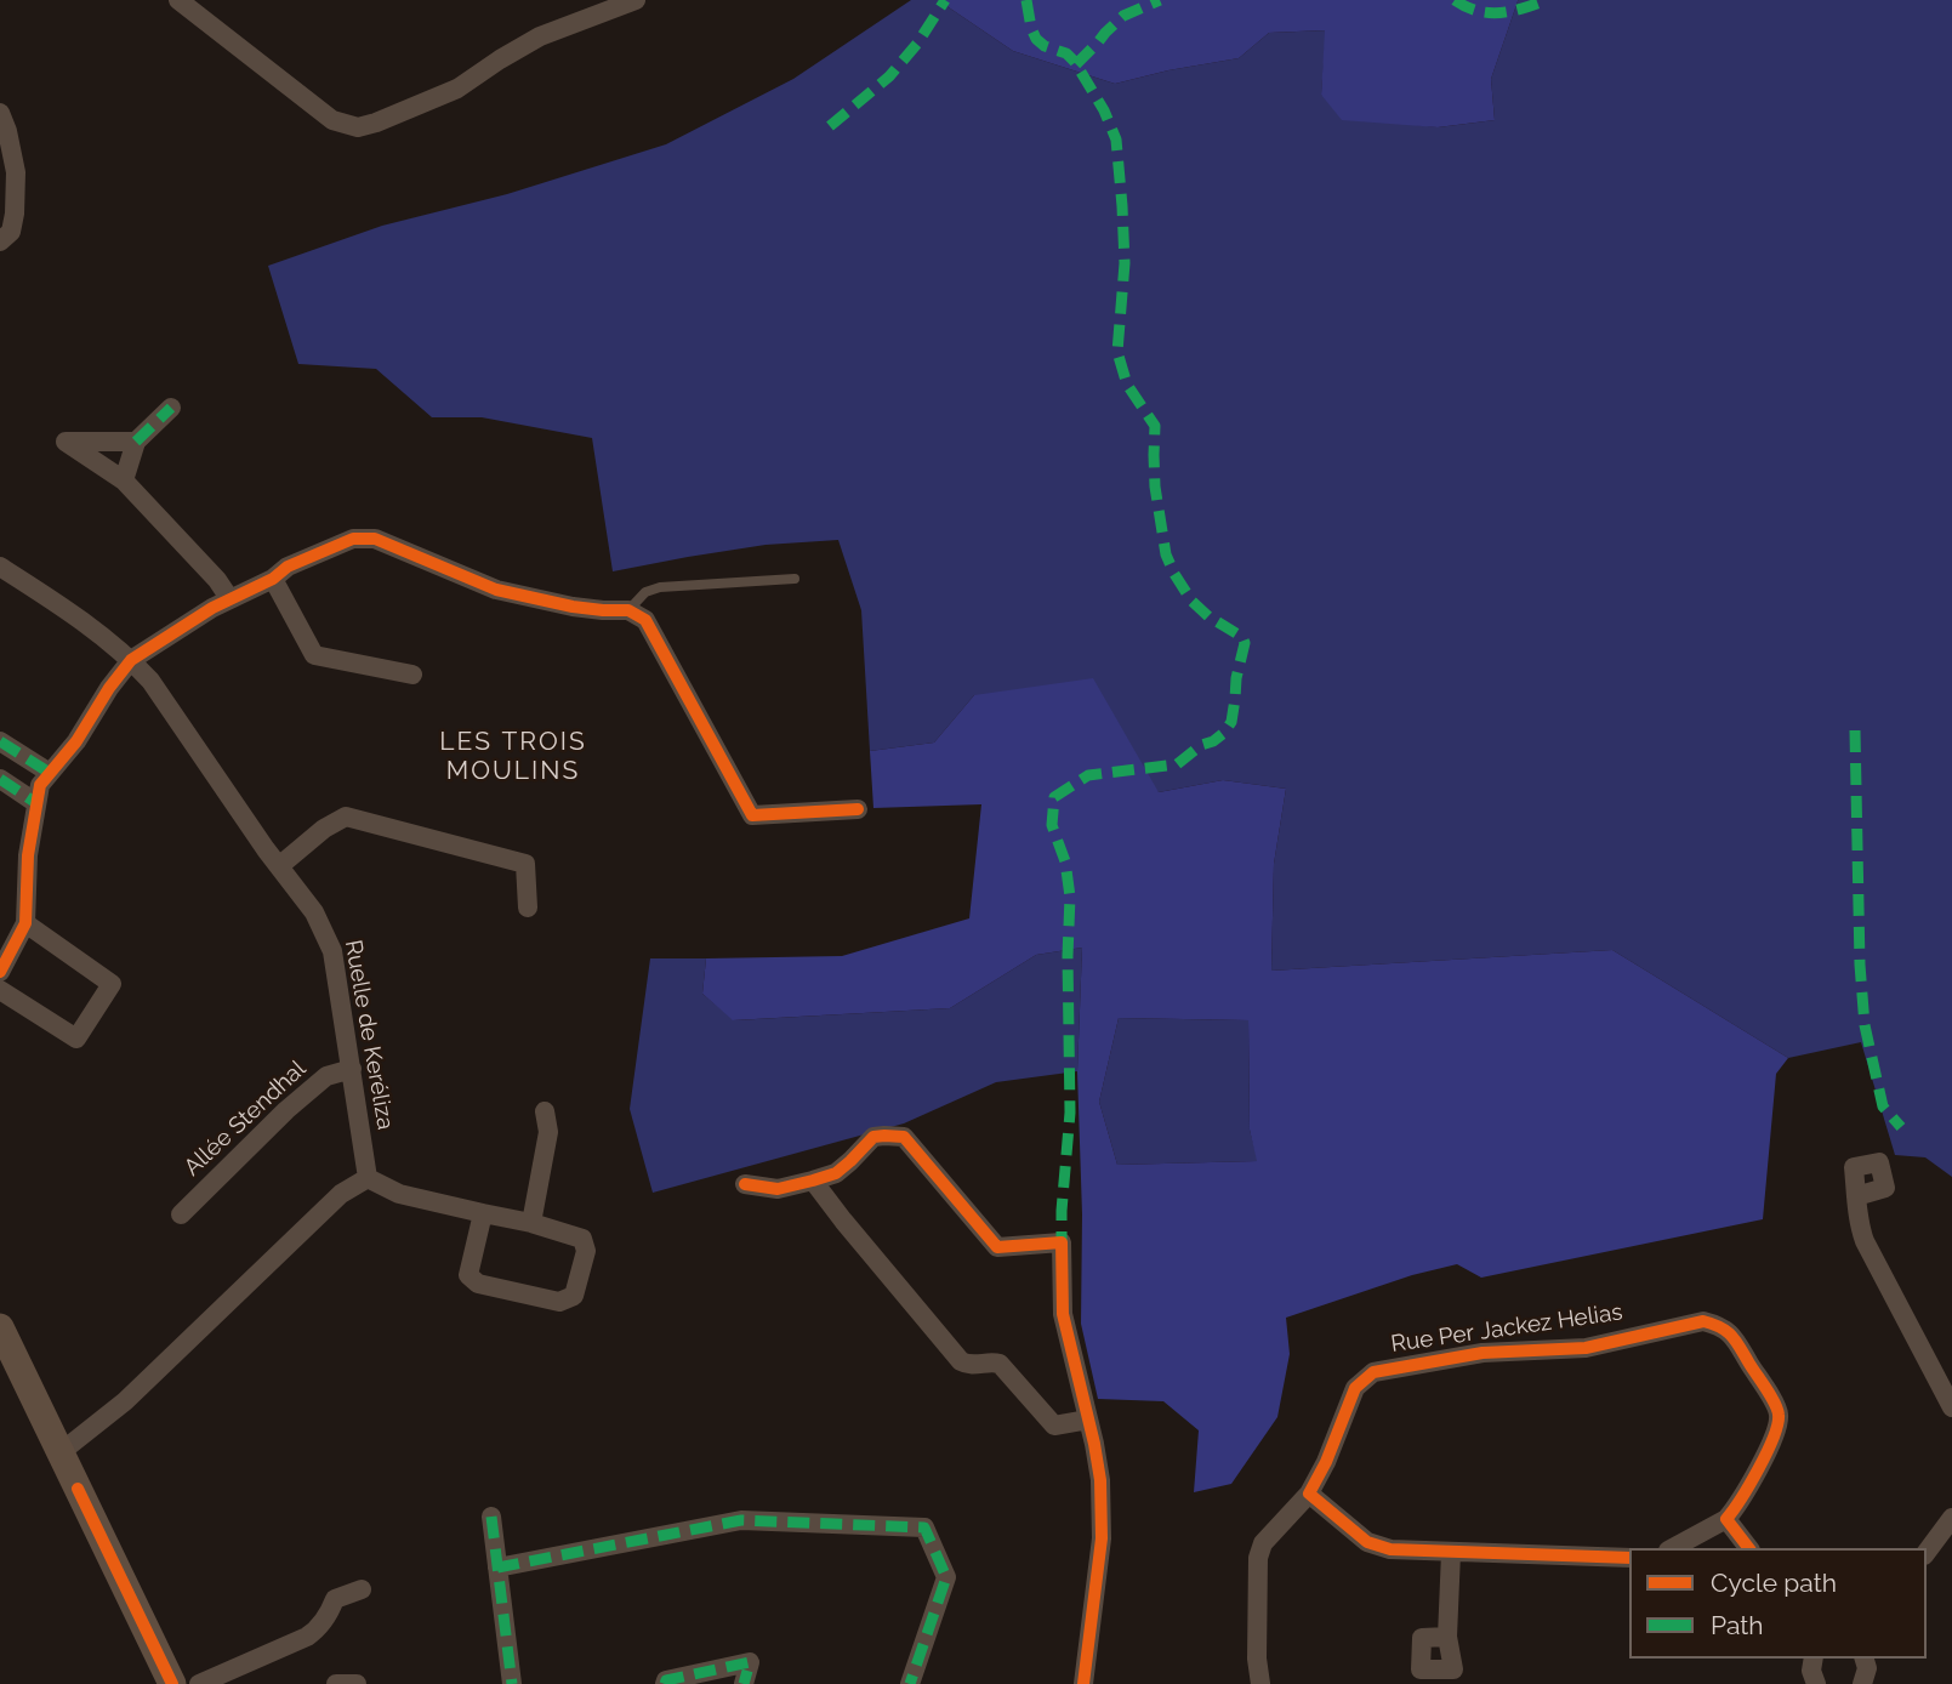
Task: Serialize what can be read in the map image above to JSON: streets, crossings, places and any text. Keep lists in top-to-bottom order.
{
  "streets": {
    "street": ["Ruelle de Keréliza", "Allée Stendhal", "Rue Per Jackez Helias"]
  },
  "crossings": [
    ["Ruelle de Keréliza", "Allée Stendhal"]
  ],
  "districts": ["LES TROIS MOULINS"],
  "legend": ["Cycle path", "Path"]
}
